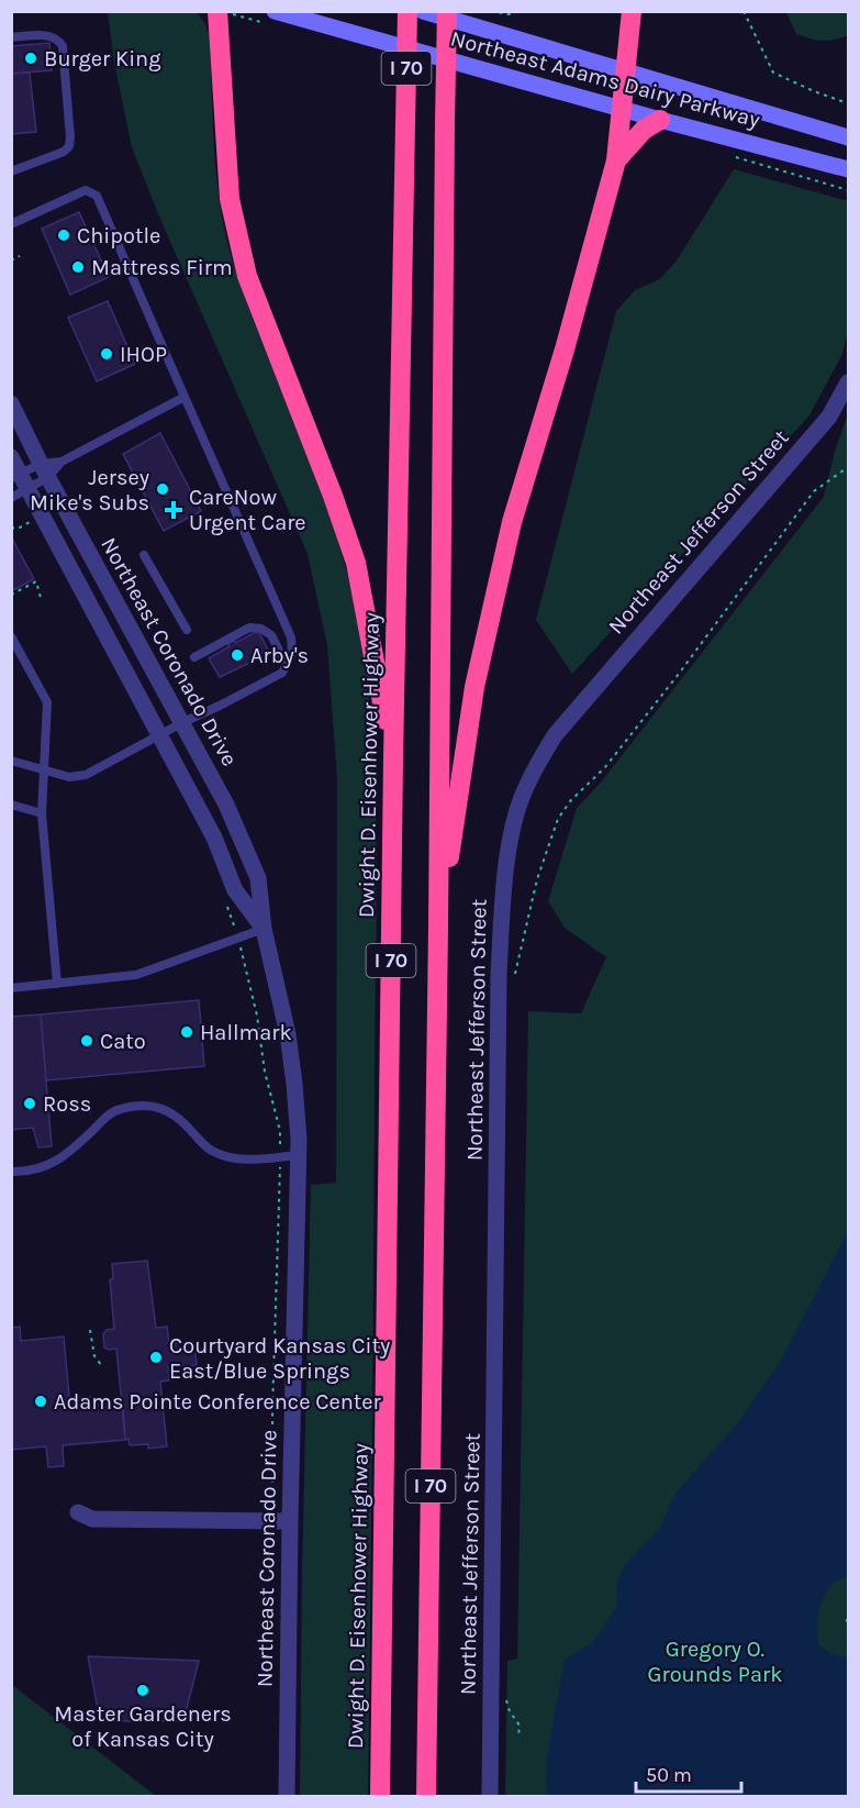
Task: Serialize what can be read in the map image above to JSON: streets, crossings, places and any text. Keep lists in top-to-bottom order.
{
  "streets": {
    "highway": ["I 70", "Dwight D. Eisenhower Highway"],
    "main road": ["Northeast Adams Dairy Parkway"],
    "street": ["Northeast Jefferson Street", "Northeast Coronado Drive"]
  },
  "parks": ["Gregory O. Grounds Park"],
  "places": {
    "other": [
      "Burger King",
      "Chipotle",
      "Mattress Firm",
      "IHOP",
      "Jersey Mike's Subs",
      "Arby's",
      "Hallmark",
      "Cato",
      "Ross",
      "Courtyard Kansas City East/Blue Springs",
      "Adams Pointe Conference Center",
      "Master Gardeners of Kansas City"
    ],
    "health": ["CareNow Urgent Care"]
  },
  "scale_bar": "50 m"
}
